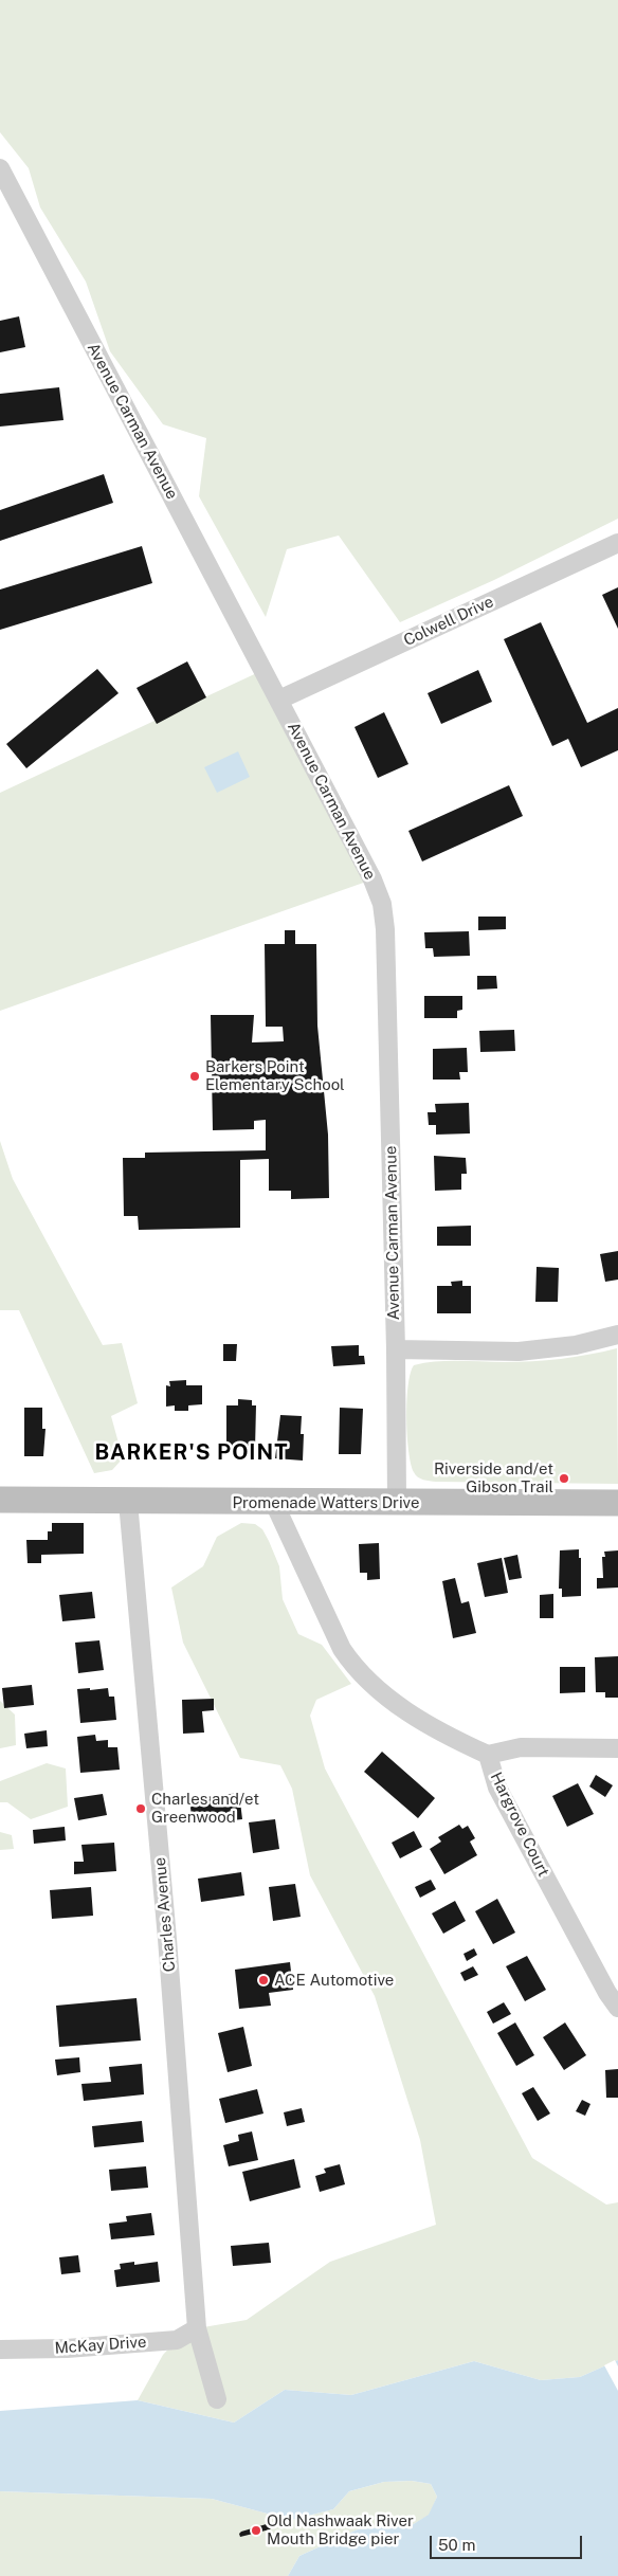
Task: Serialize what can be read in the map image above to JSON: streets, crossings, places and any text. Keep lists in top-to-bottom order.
{
  "streets": {
    "main road": ["Promenade Watters Drive"],
    "street": [
      "Avenue Carman Avenue",
      "Colwell Drive",
      "Hargrove Court",
      "Charles Avenue",
      "McKay Drive"
    ]
  },
  "crossings": [
    ["Avenue Carman Avenue", "Colwell Drive"],
    ["Avenue Carman Avenue", "Promenade Watters Drive"],
    ["Promenade Watters Drive", "Charles Avenue"],
    ["Charles Avenue", "McKay Drive"]
  ],
  "districts": ["BARKER'S POINT"],
  "places": [
    "Barkers Point Elementary School",
    "Riverside and/et Gibson Trail",
    "Charles and/et Greenwood",
    "ACE Automotive",
    "Old Nashwaak River Mouth Bridge pier"
  ],
  "scale_bar": "50 m"
}
